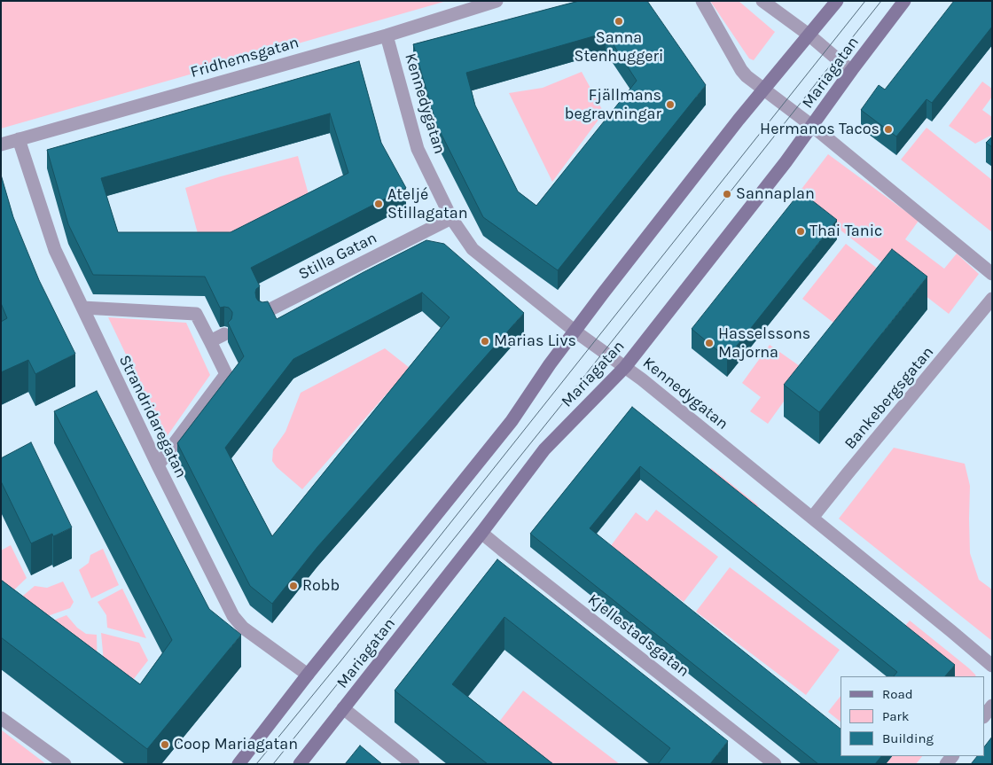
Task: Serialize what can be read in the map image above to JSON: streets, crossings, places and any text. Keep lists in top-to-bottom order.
{
  "streets": {
    "street": [
      "Fridhemsgatan",
      "Mariagatan",
      "Kennedygatan",
      "Stilla Gatan",
      "Bankebergsgatan",
      "Strandridaregatan",
      "Kjellestadsgatan"
    ]
  },
  "crossings": [
    ["Fridhemsgatan", "Kennedygatan"],
    ["Fridhemsgatan", "Strandridaregatan"],
    ["Mariagatan", "Kennedygatan"],
    ["Mariagatan", "Strandridaregatan"],
    ["Mariagatan", "Kjellestadsgatan"],
    ["Kennedygatan", "Stilla Gatan"],
    ["Kennedygatan", "Bankebergsgatan"]
  ],
  "places": [
    "Sanna Stenhuggeri",
    "Fjällmans begravningar",
    "Hermanos Tacos",
    "Sannaplan",
    "Ateljé Stillagatan",
    "Thai Tanic",
    "Marias Livs",
    "Hasselssons Majorna",
    "Robb",
    "Coop Mariagatan"
  ],
  "legend": ["Road", "Park", "Building"]
}
